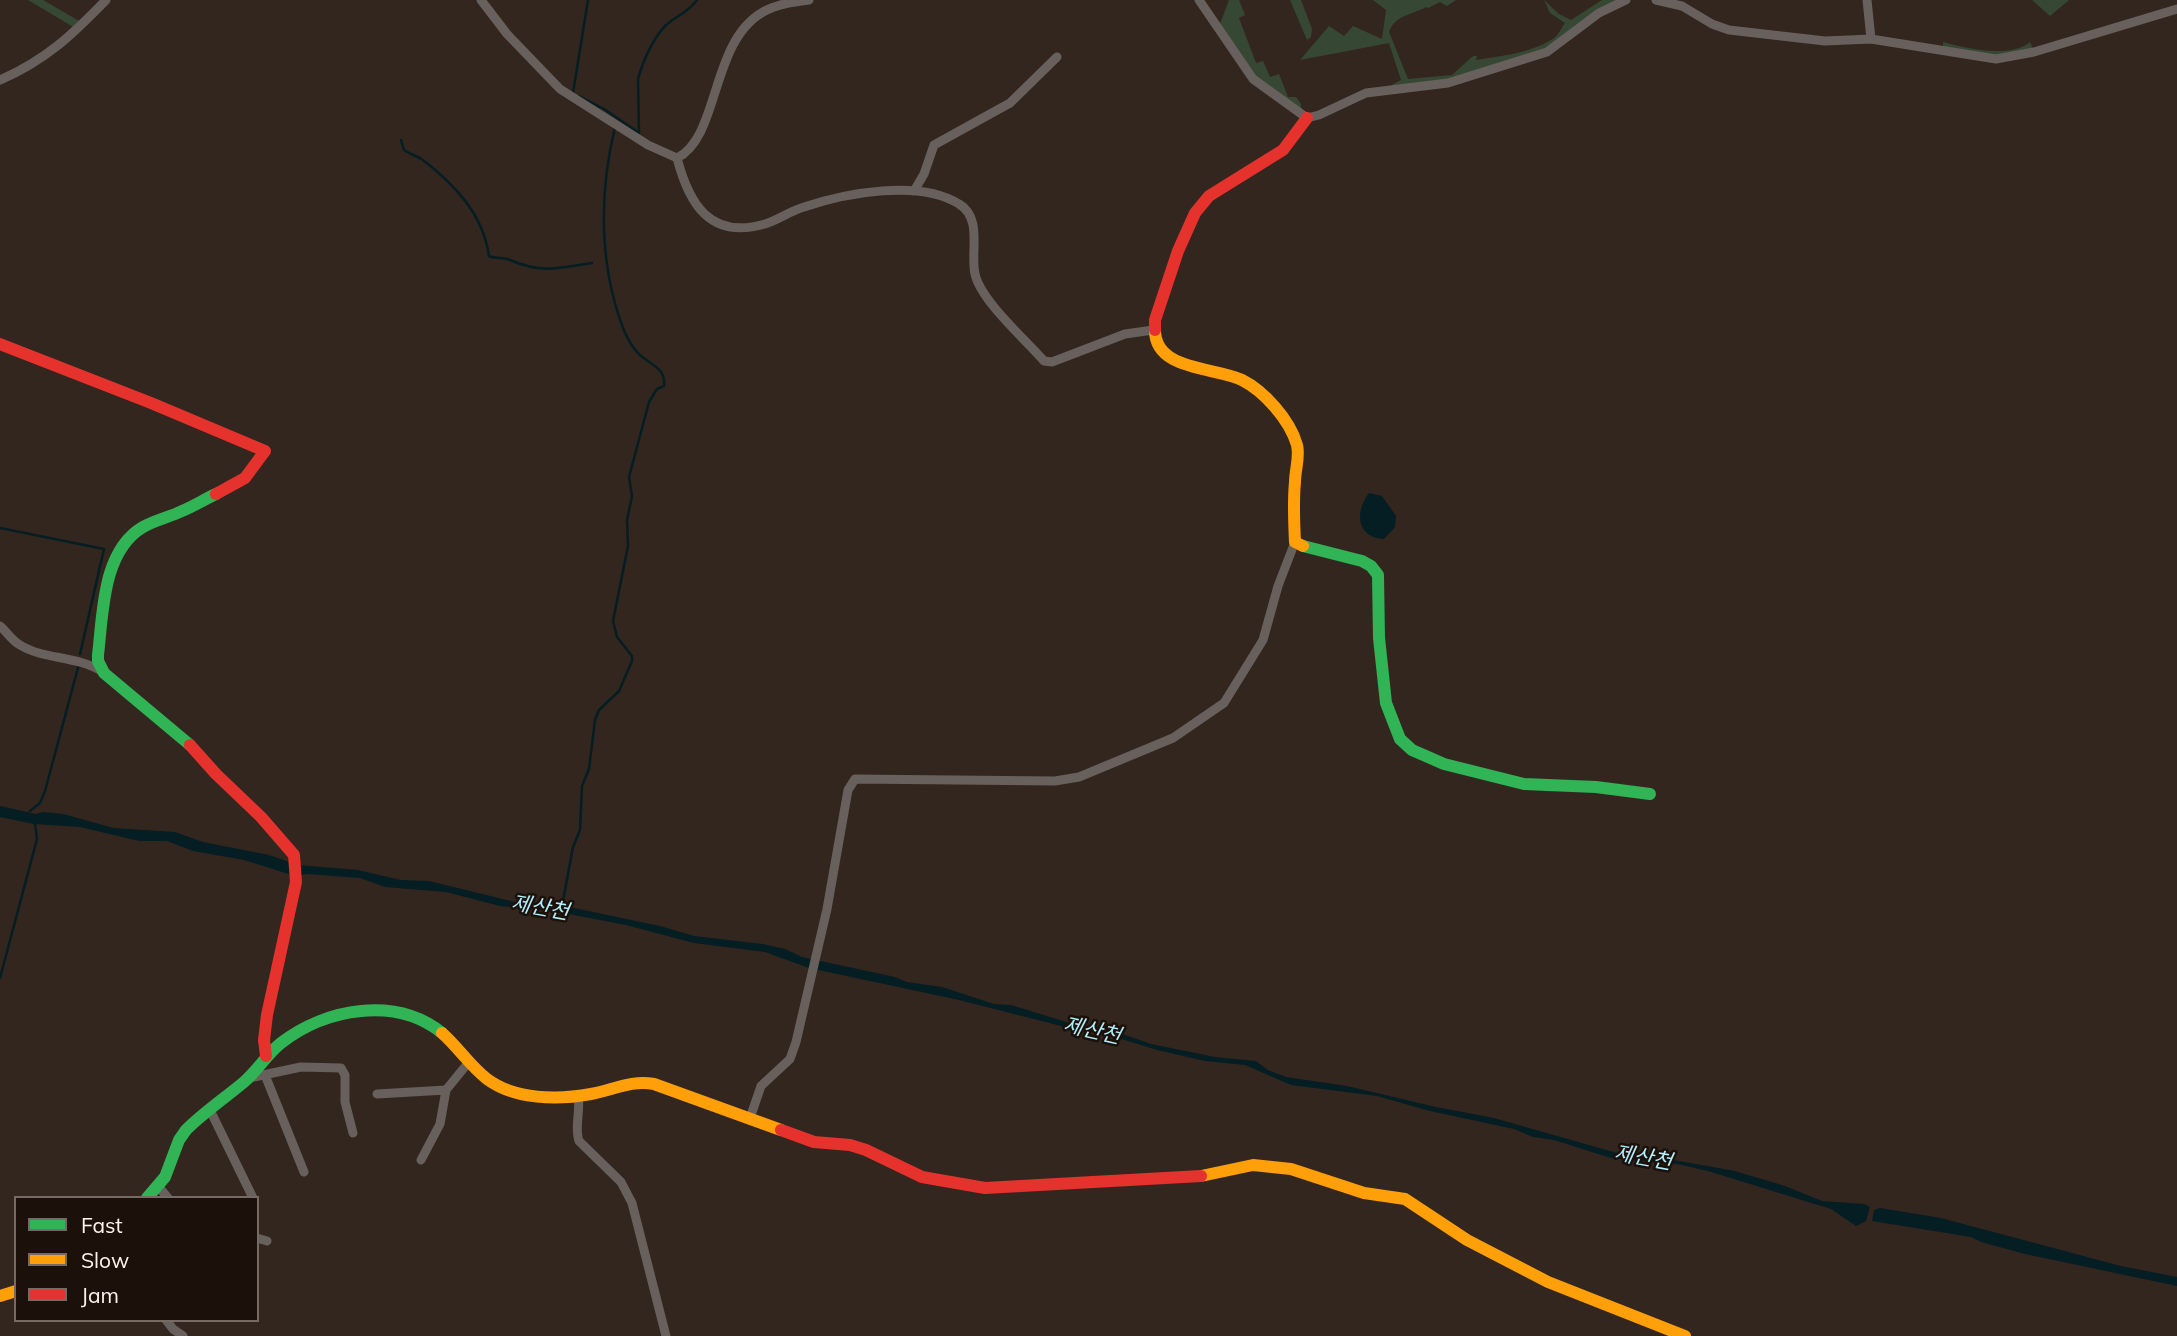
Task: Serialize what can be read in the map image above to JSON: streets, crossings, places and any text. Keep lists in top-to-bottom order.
{
  "water": ["제산천"],
  "legend": ["Fast", "Slow", "Jam"]
}
